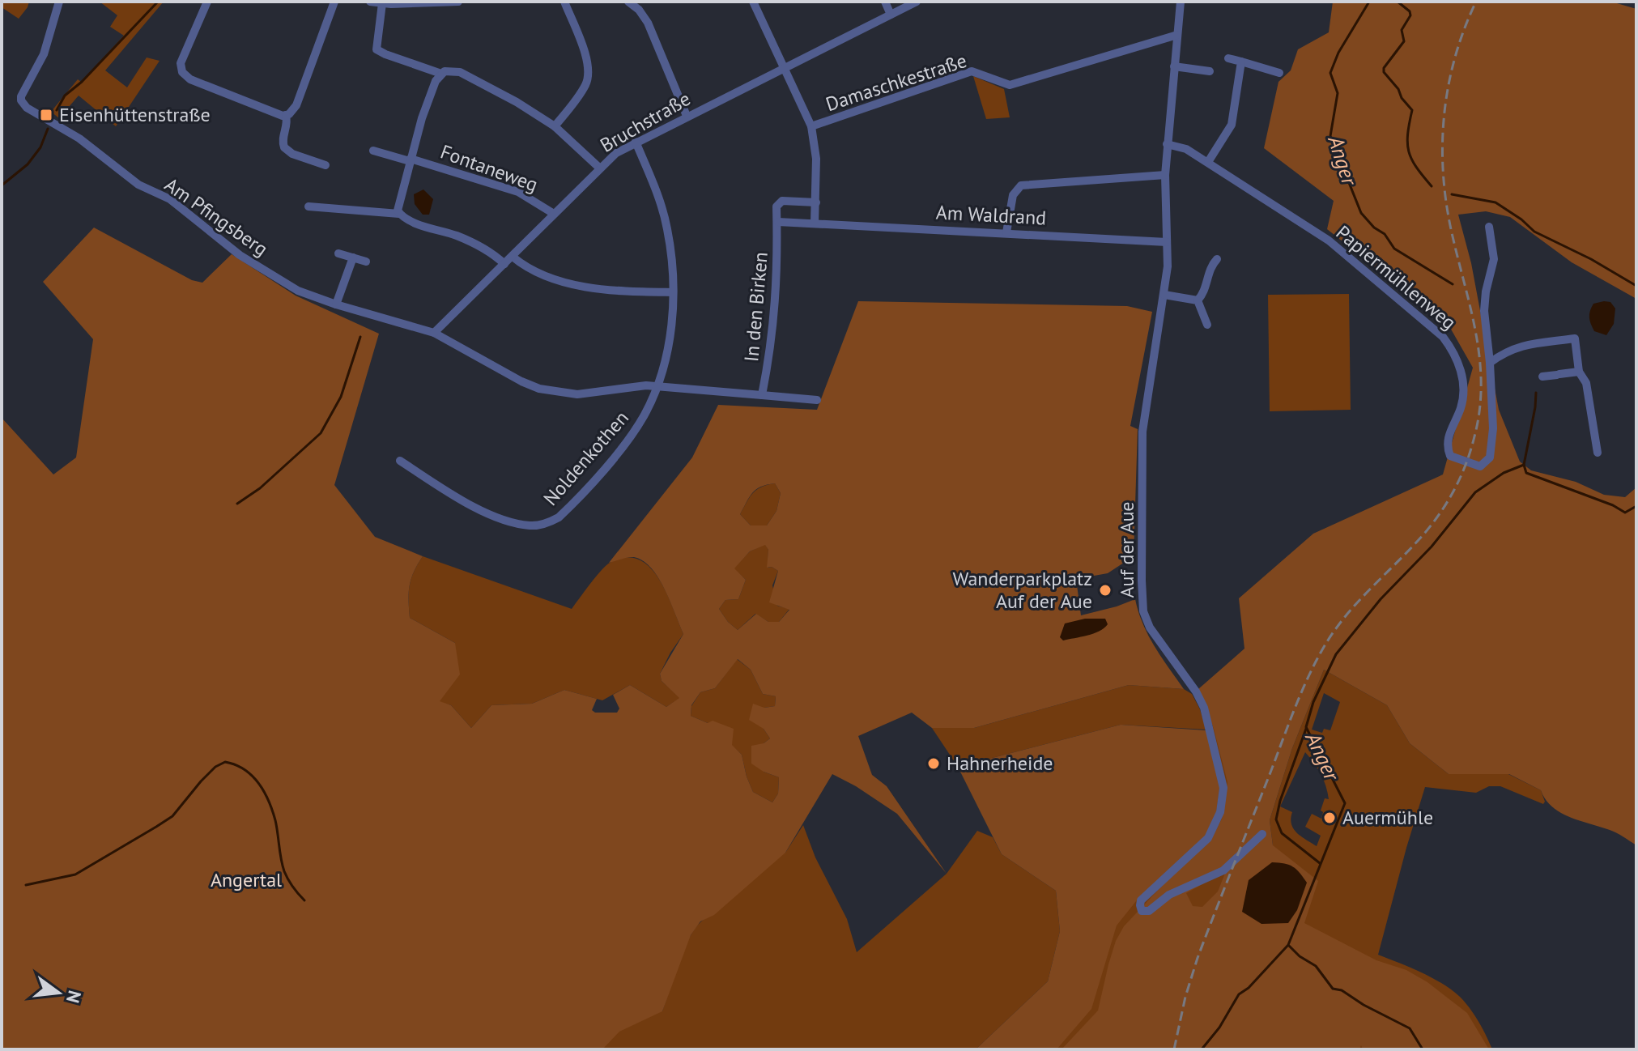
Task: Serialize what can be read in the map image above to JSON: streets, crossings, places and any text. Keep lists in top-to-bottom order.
{
  "streets": {
    "street": [
      "Damaschkestraße",
      "Bruchstraße",
      "Fontaneweg",
      "Am Waldrand",
      "Am Pfingsberg",
      "Papiermühlenweg",
      "In den Birken",
      "Noldenkothen",
      "Auf der Aue"
    ]
  },
  "crossings": [
    ["Damaschkestraße", "Auf der Aue"],
    ["Bruchstraße", "Fontaneweg"],
    ["Bruchstraße", "Am Pfingsberg"],
    ["Bruchstraße", "Noldenkothen"],
    ["Am Waldrand", "Auf der Aue"],
    ["Am Pfingsberg", "Noldenkothen"],
    ["Papiermühlenweg", "Auf der Aue"]
  ],
  "water": ["Anger"],
  "parks": ["Angertal"],
  "places": {
    "transit": ["Eisenhüttenstraße"],
    "other": ["Wanderparkplatz Auf der Aue", "Hahnerheide", "Auermühle"]
  },
  "north": "right"
}
